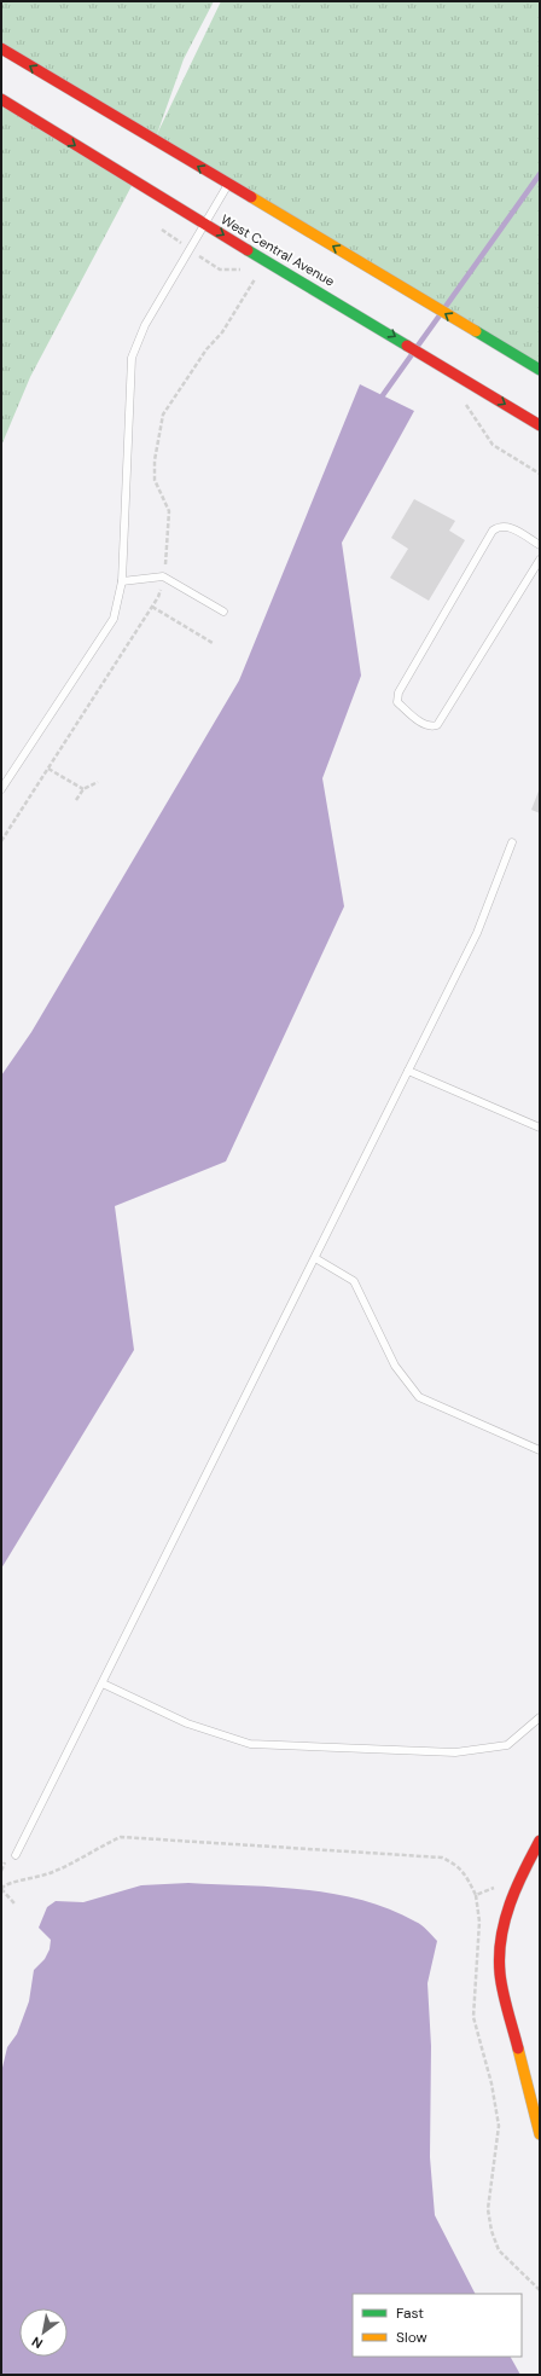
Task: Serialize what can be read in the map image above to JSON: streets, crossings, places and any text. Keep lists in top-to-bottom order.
{
  "streets": {
    "main road": ["West Central Avenue"]
  },
  "legend": ["Fast", "Slow"],
  "north": "bottom left"
}
